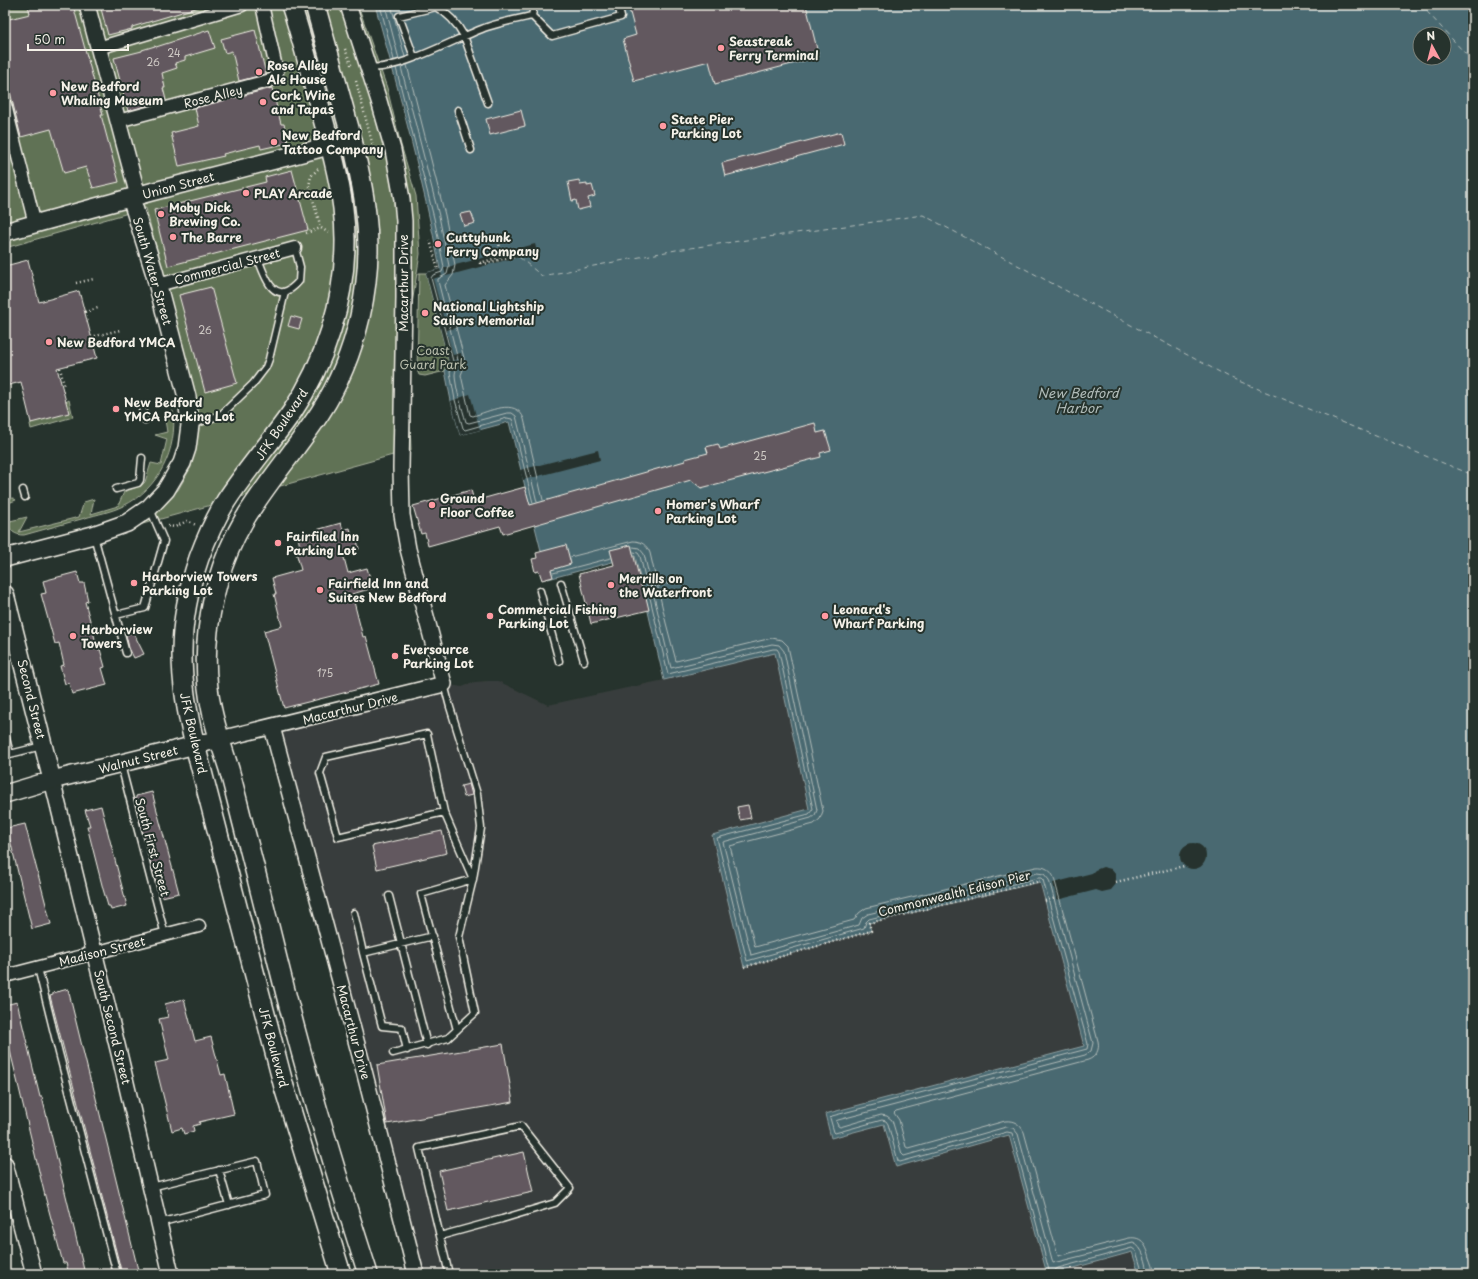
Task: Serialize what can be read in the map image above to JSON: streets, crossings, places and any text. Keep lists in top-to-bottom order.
{
  "streets": {
    "main road": [
      "Union Street",
      "South Water Street",
      "JFK Boulevard",
      "Second Street",
      "Walnut Street"
    ],
    "street": [
      "Rose Alley",
      "Commercial Street",
      "Macarthur Drive",
      "Madison Street",
      "South Second Street"
    ],
    "lane": ["South First Street"],
    "path": ["Commonwealth Edison Pier"]
  },
  "crossings": [
    ["Union Street", "South Water Street"],
    ["Union Street", "JFK Boulevard"],
    ["Commercial Street", "South Water Street"],
    ["Macarthur Drive", "Walnut Street"],
    ["JFK Boulevard", "Walnut Street"],
    ["Second Street", "Walnut Street"],
    ["Second Street", "South Second Street"],
    ["Walnut Street", "South First Street"],
    ["Walnut Street", "South Second Street"],
    ["South First Street", "Madison Street"],
    ["Madison Street", "South Second Street"]
  ],
  "water": ["New Bedford Harbor"],
  "parks": ["Coast Guard Park"],
  "places": [
    "Seastreak Ferry Terminal",
    "Rose Alley Ale House",
    "New Bedford Whaling Museum",
    "Cork Wine and Tapas",
    "State Pier Parking Lot",
    "New Bedford Tattoo Company",
    "PLAY Arcade",
    "Moby Dick Brewing Co.",
    "The Barre",
    "Cuttyhunk Ferry Company",
    "National Lightship Sailors Memorial",
    "New Bedford YMCA",
    "New Bedford YMCA Parking Lot",
    "Ground Floor Coffee",
    "Homer's Wharf Parking Lot",
    "Fairfiled Inn Parking Lot",
    "Harborview Towers Parking Lot",
    "Merrills on the Waterfront",
    "Fairfield Inn and Suites New Bedford",
    "Commercial Fishing Parking Lot",
    "Leonard's Wharf Parking",
    "Harborview Towers",
    "Eversource Parking Lot"
  ],
  "house_numbers": [
    "24",
    "26",
    "26",
    "25",
    "175"
  ],
  "scale_bar": "50 m",
  "north": "top"
}
